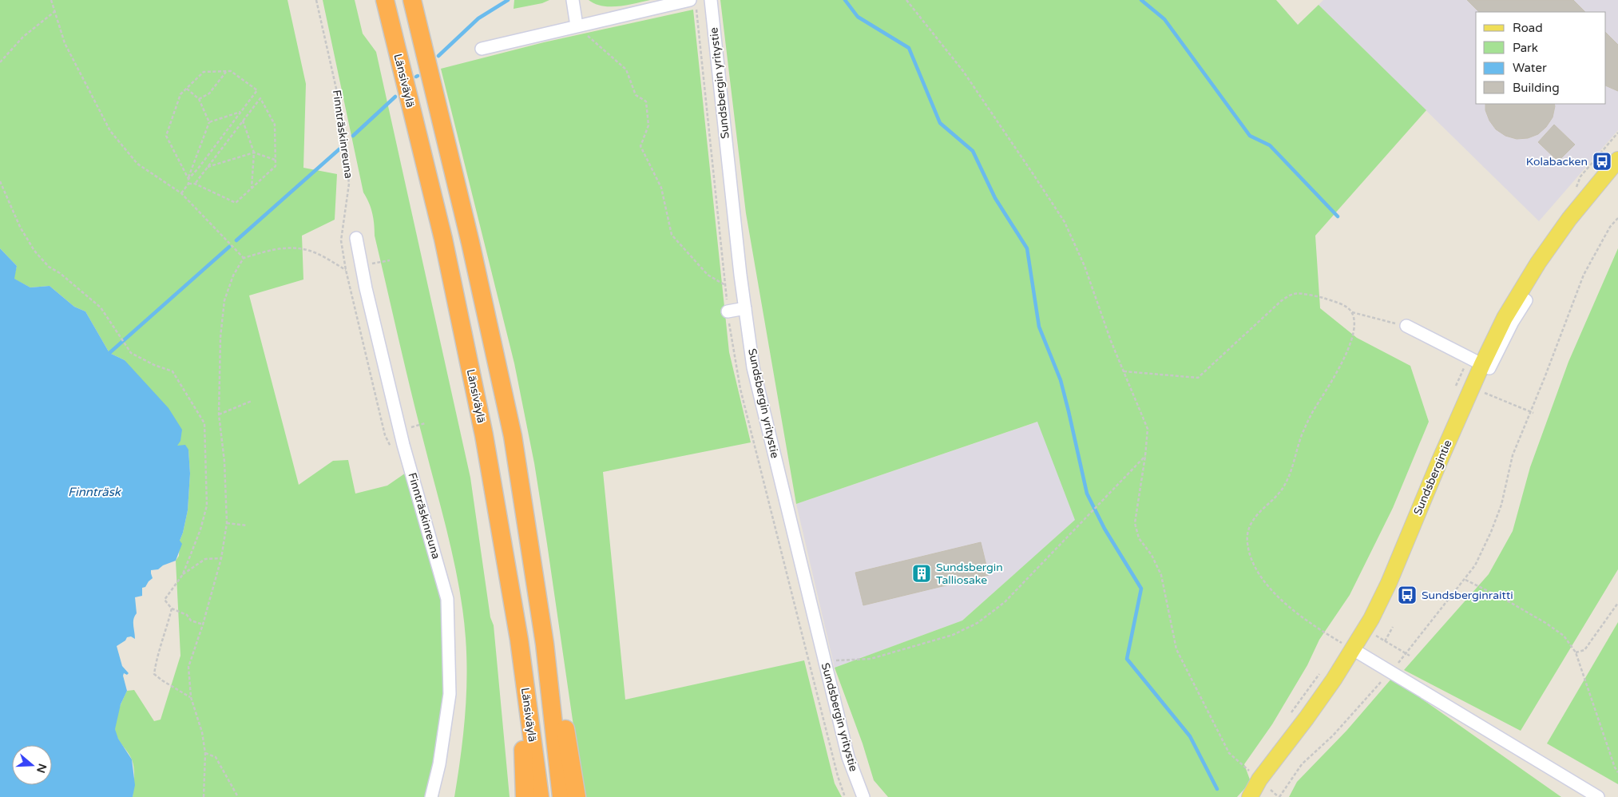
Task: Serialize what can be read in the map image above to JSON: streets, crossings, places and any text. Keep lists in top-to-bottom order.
{
  "streets": {
    "highway": ["Länsiväylä"],
    "main road": ["Sundsbergintie"],
    "street": ["Sundsbergin yritystie", "Finnträskinreuna"]
  },
  "water": ["Finnträsk"],
  "places": {
    "bus stop": ["Kolabacken", "Sundsberginraitti"],
    "building": ["Sundsbergin Talliosake"]
  },
  "legend": [
    "Road",
    "Park",
    "Water",
    "Building"
  ],
  "north": "right"
}
